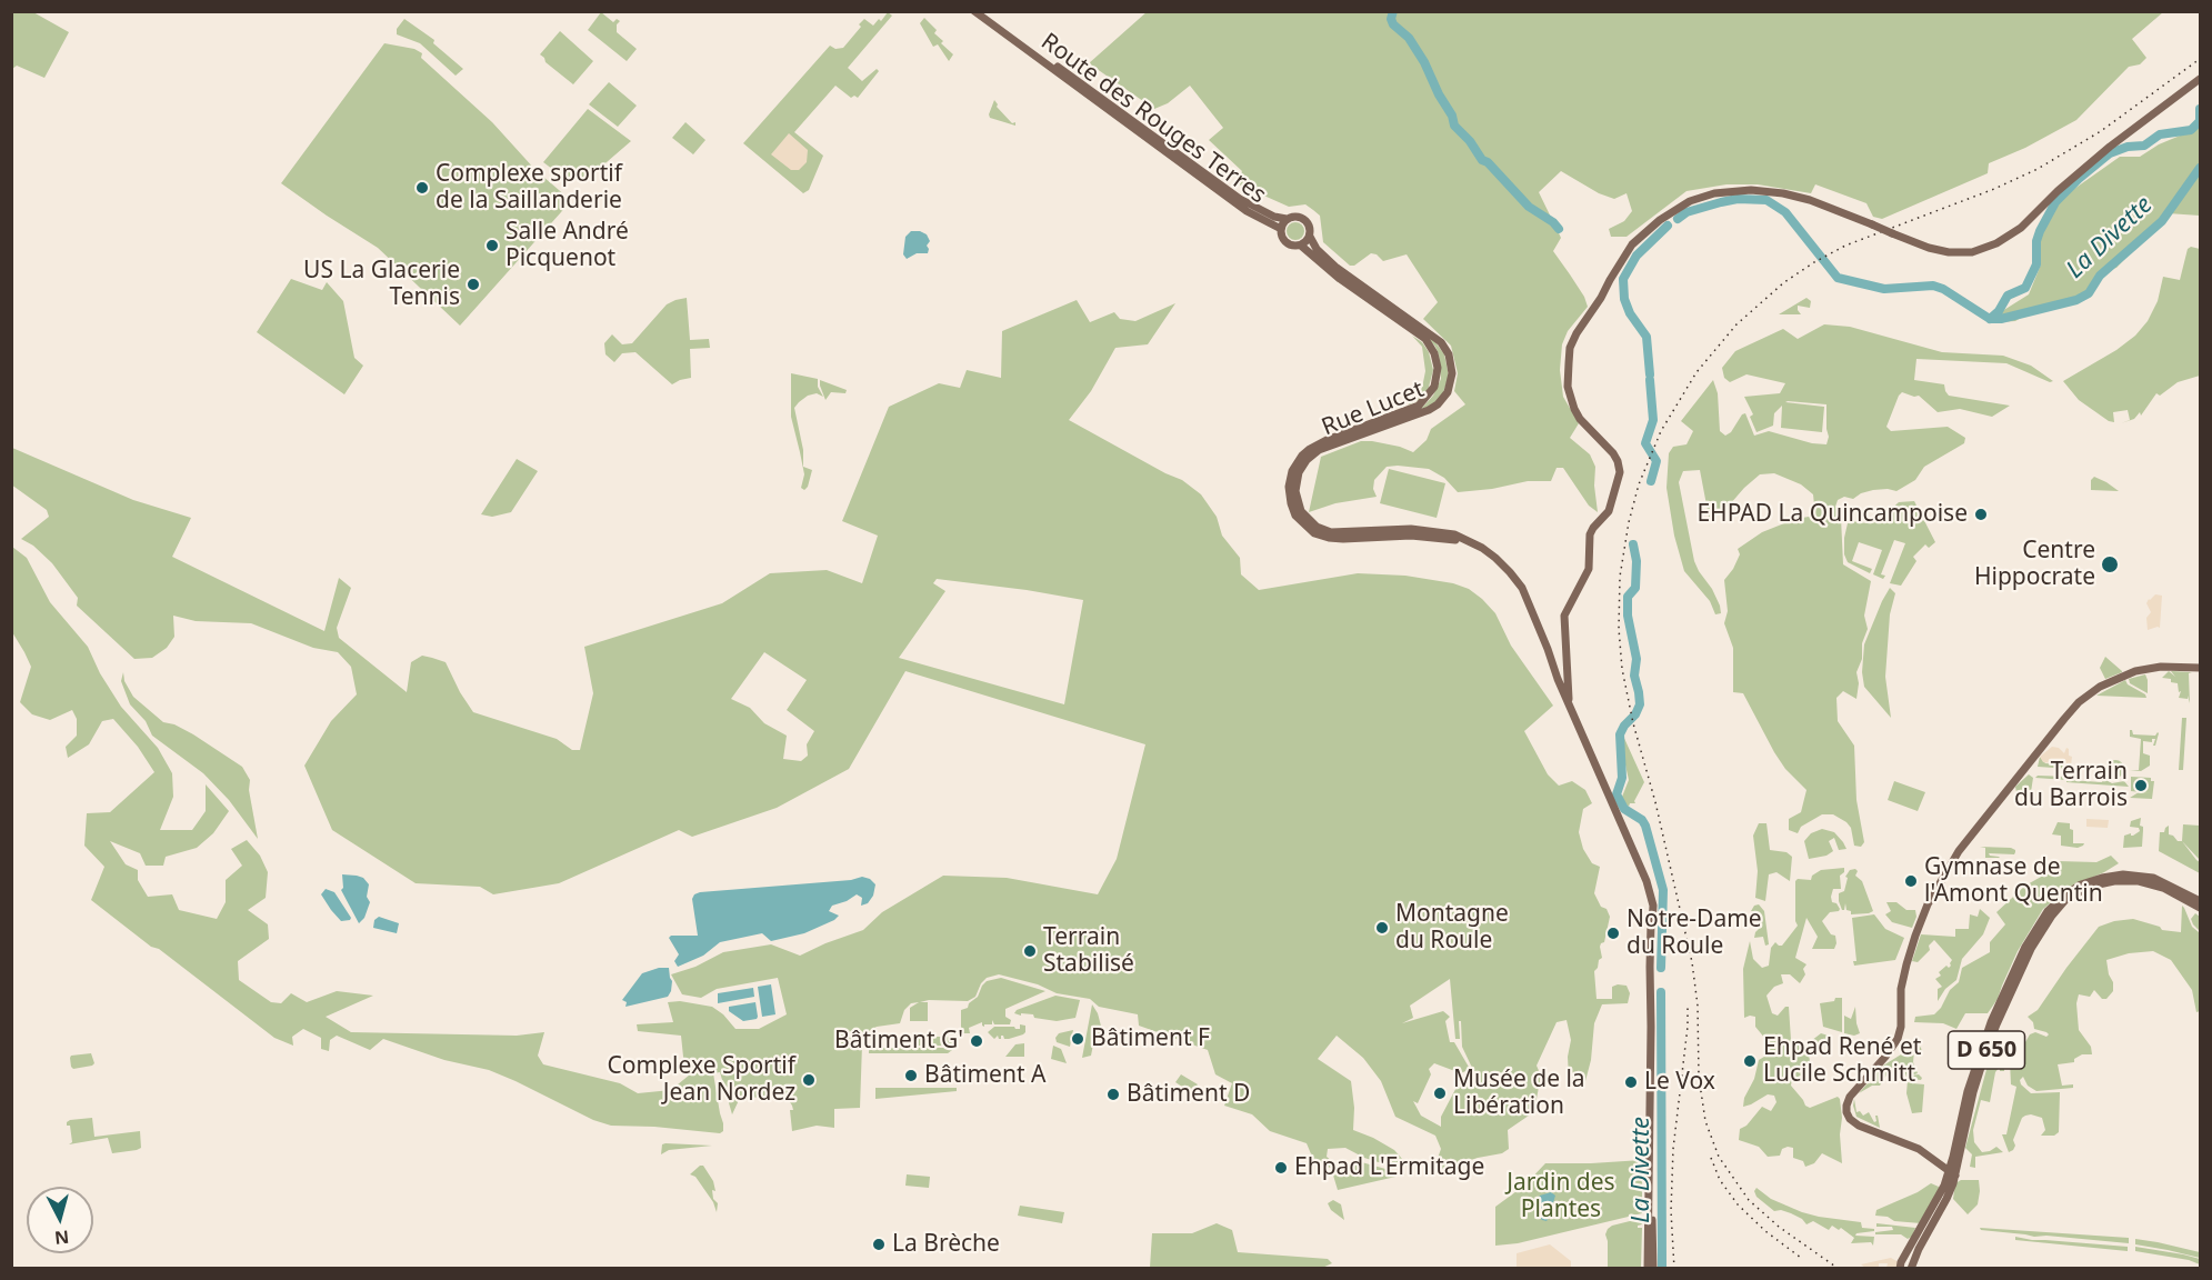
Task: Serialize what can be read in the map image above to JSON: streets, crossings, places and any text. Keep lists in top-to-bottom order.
{
  "streets": {
    "main road": ["Route des Rouges Terres", "Rue Lucet", "D 650"]
  },
  "crossings": [
    ["Route des Rouges Terres", "Rue Lucet"]
  ],
  "water": ["La Divette"],
  "parks": ["Jardin des Plantes"],
  "places": [
    "Complexe sportif de la Saillanderie",
    "Salle André Picquenot",
    "US La Glacerie Tennis",
    "EHPAD La Quincampoise",
    "Centre Hippocrate",
    "Terrain du Barrois",
    "Gymnase de l'Amont Quentin",
    "Montagne du Roule",
    "Notre-Dame du Roule",
    "Terrain Stabilisé",
    "Bâtiment F",
    "Bâtiment G'",
    "Ehpad René et Lucile Schmitt",
    "Bâtiment A",
    "Complexe Sportif Jean Nordez",
    "Le Vox",
    "Musée de la Libération",
    "Bâtiment D",
    "Ehpad L'Ermitage",
    "La Brèche"
  ],
  "north": "bottom"
}
